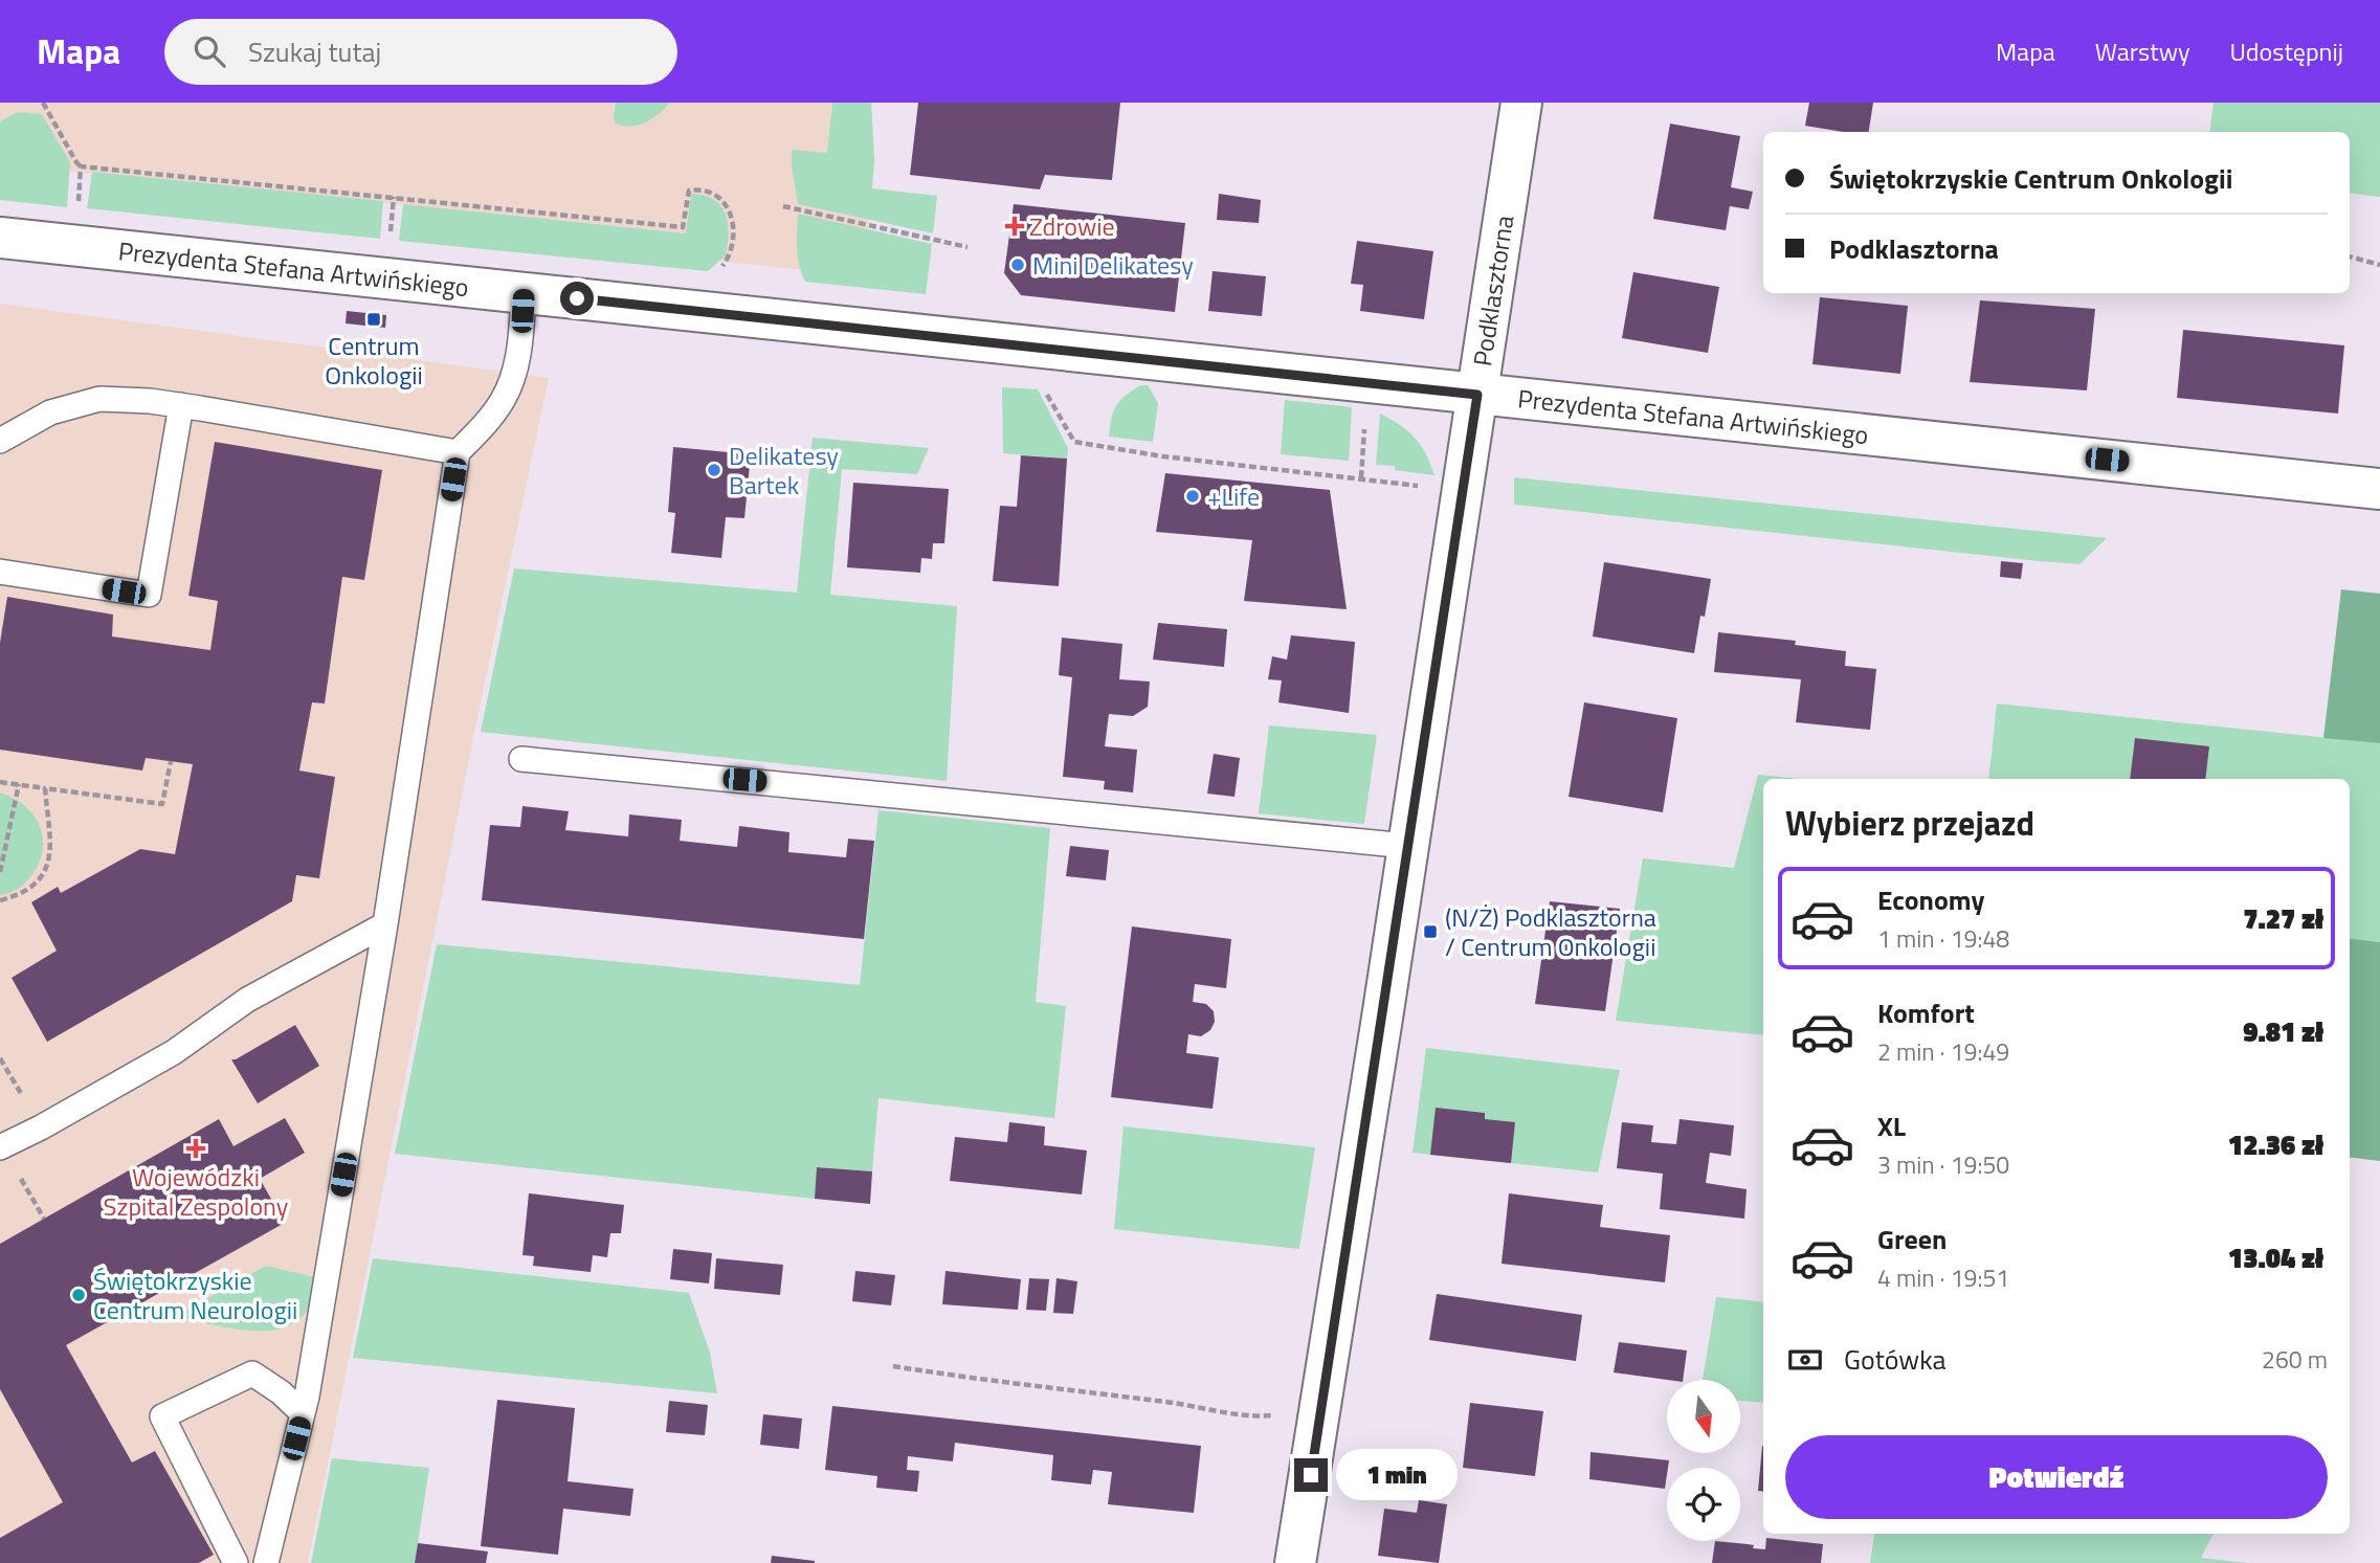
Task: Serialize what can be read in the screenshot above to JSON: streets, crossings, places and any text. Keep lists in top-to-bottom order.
{
  "streets": {
    "street": ["Prezydenta Stefana Artwińskiego", "Podklasztorna"]
  },
  "crossings": [
    ["Prezydenta Stefana Artwińskiego", "Podklasztorna"]
  ],
  "places": {
    "health": ["Zdrowie", "Wojewódzki Szpital Zespolony"],
    "other": [
      "Mini Delikatesy",
      "Delikatesy Bartek",
      "+Life",
      "Świętokrzyskie Centrum Neurologii"
    ],
    "transit": ["Centrum Onkologii", "(N/Ż) Podklasztorna / Centrum Onkologii"]
  },
  "north": "bottom",
  "page": {
    "header": "Mapa",
    "search": "Szukaj tutaj",
    "nav": ["Mapa", "Warstwy", "Udostępnij"],
    "banner": ["Świętokrzyskie Centrum Onkologii", "Podklasztorna"],
    "heading": "Wybierz przejazd",
    "list": [
      {
        "name": "Economy",
        "note": "1 min · 19:48",
        "value": "7.27 zł"
      },
      {
        "name": "Komfort",
        "note": "2 min · 19:49",
        "value": "9.81 zł"
      },
      {
        "name": "XL",
        "note": "3 min · 19:50",
        "value": "12.36 zł"
      },
      {
        "name": "Green",
        "note": "4 min · 19:51",
        "value": "13.04 zł"
      }
    ],
    "pay": ["Gotówka", "260 m"],
    "buttons": "Potwierdź",
    "bubble": "1 min"
  }
}
